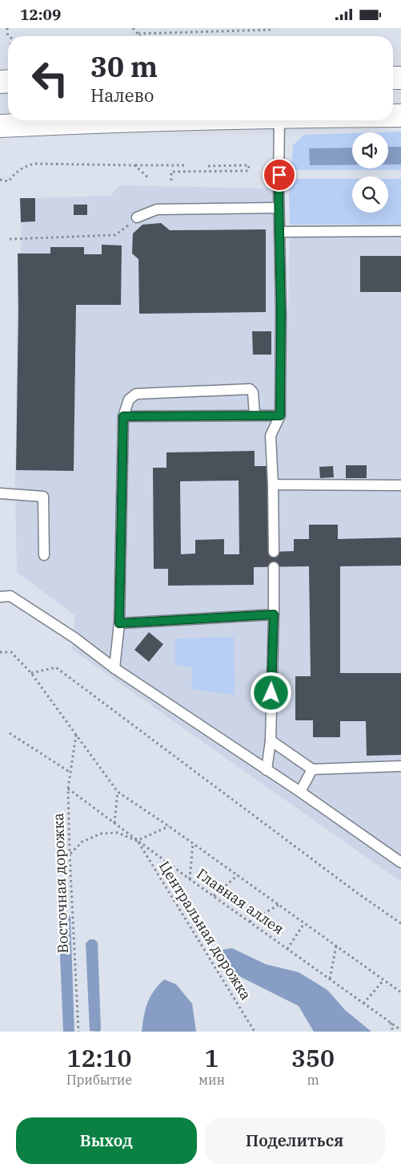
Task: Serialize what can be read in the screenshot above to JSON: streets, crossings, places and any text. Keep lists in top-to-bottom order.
{
  "streets": {
    "path": ["Восточная дорожка", "Главная аллея", "Центральная дорожка"]
  },
  "crossings": [
    ["Восточная дорожка", "Главная аллея"],
    ["Главная аллея", "Центральная дорожка"]
  ],
  "page": {
    "status": "12:09",
    "turn": ["30 m", "Налево"],
    "eta": [
      "12:10",
      "Прибытие",
      "1",
      "мин",
      "350",
      "m"
    ],
    "buttons": ["Выход", "Поделиться"]
  }
}
